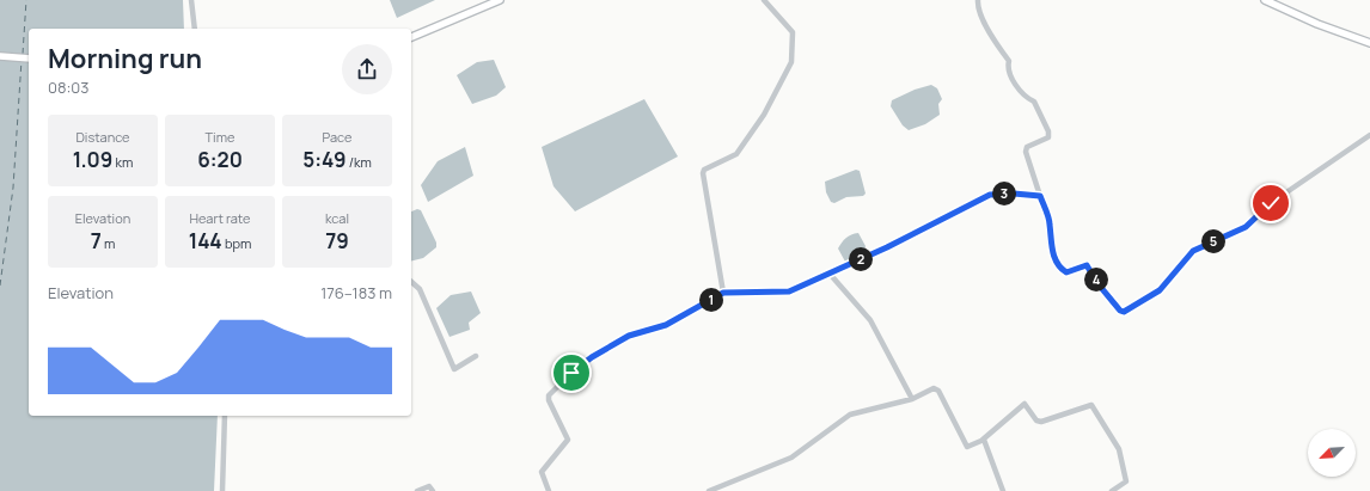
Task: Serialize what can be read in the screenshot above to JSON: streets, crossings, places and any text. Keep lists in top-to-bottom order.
{
  "north": "bottom left",
  "page": {
    "heading": ["Morning run", "08:03"],
    "stats": [
      ["Distance", "1.09 km"],
      ["Time", "6:20"],
      ["Pace", "5:49 /km"],
      ["Elevation", "7 m"],
      ["Heart rate", "144 bpm"],
      ["kcal", "79"]
    ],
    "pins": [
      "3",
      "5",
      "2",
      "4",
      "1"
    ],
    "chart": ["Elevation", "176–183 m"]
  }
}
